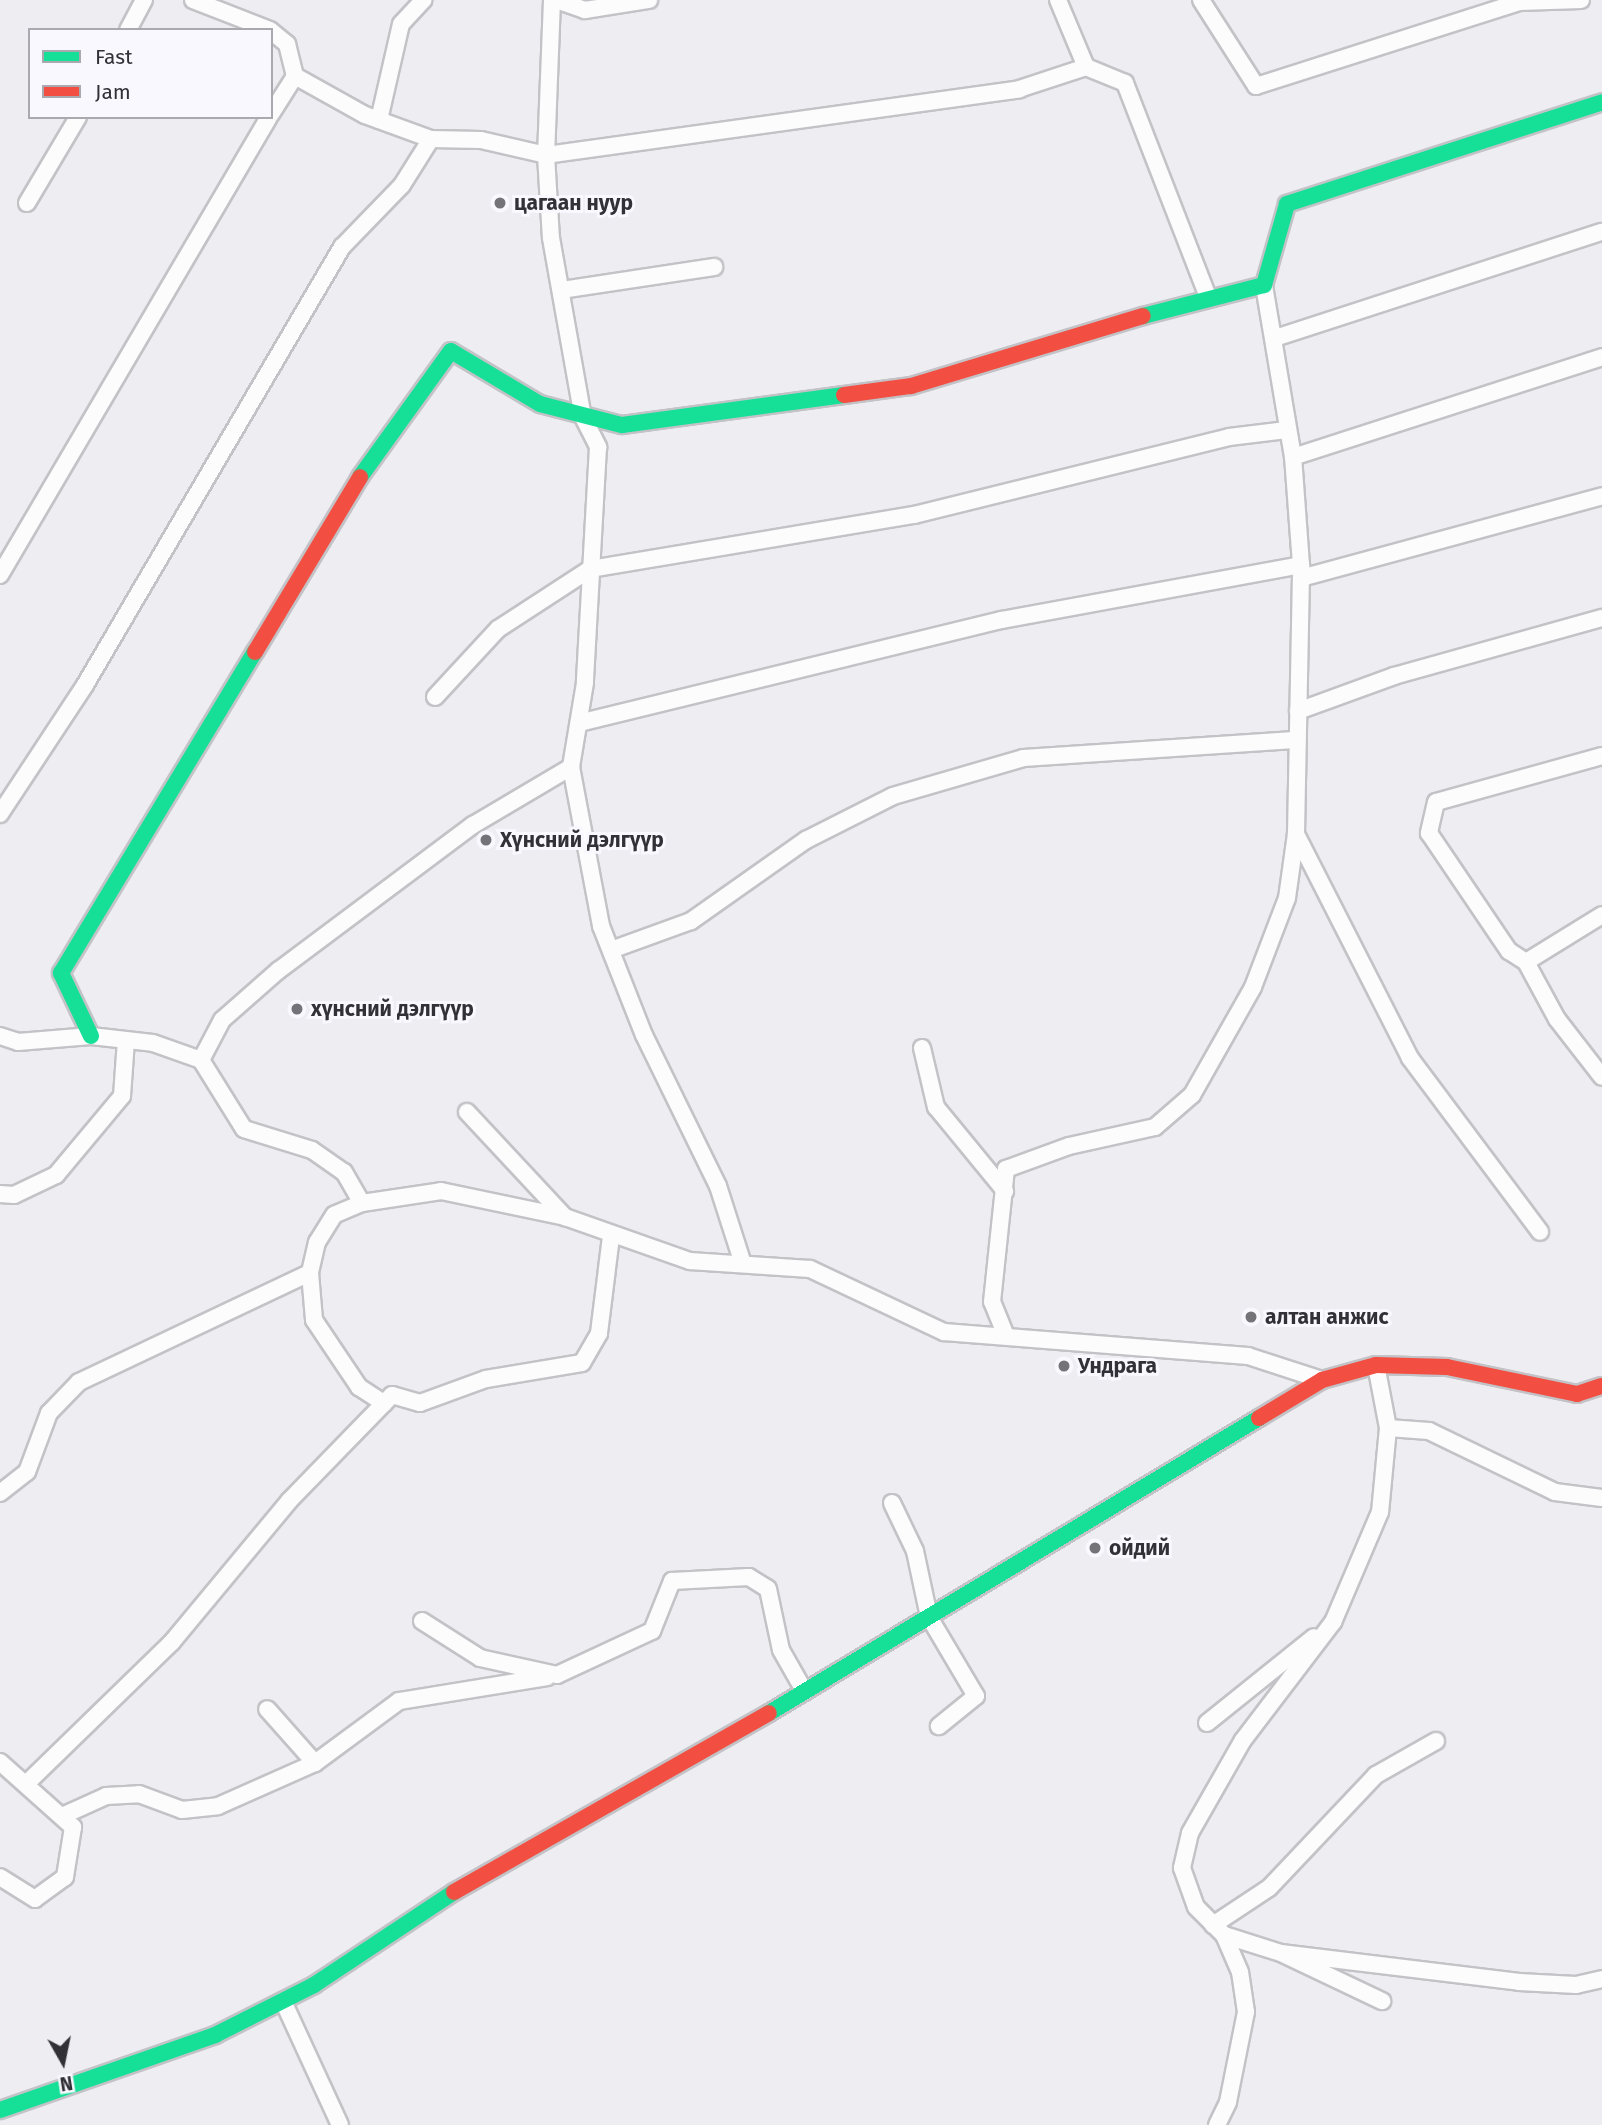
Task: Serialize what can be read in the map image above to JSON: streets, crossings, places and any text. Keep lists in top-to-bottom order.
{
  "places": [
    "цагаан нуур",
    "Хүнсний дэлгүүр",
    "хүнсний дэлгүүр",
    "алтан анжис",
    "Ундрага",
    "ойдий"
  ],
  "legend": ["Fast", "Jam"],
  "north": "bottom"
}
